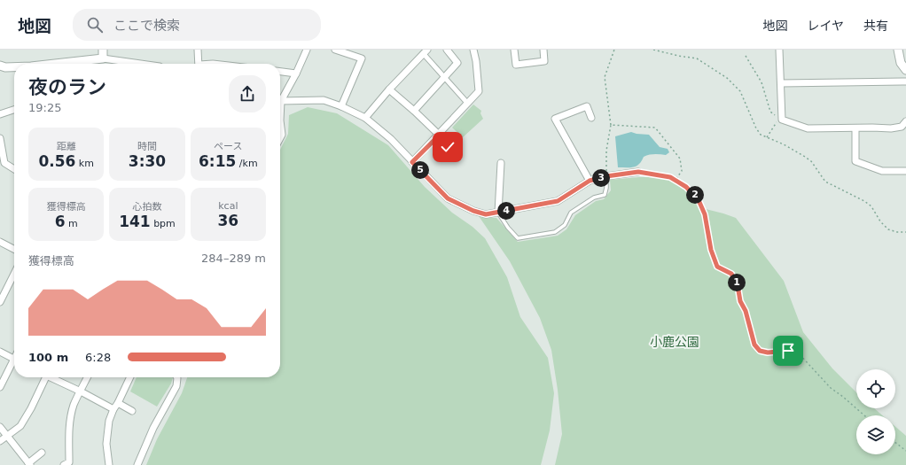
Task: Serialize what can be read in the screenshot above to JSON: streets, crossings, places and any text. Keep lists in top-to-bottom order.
{
  "parks": ["小鹿公園"],
  "page": {
    "header": "地図",
    "search": "ここで検索",
    "nav": ["地図", "レイヤ", "共有"],
    "heading": ["夜のラン", "19:25"],
    "stats": [
      ["距離", "0.56 km"],
      ["時間", "3:30"],
      ["ペース", "6:15 /km"],
      ["獲得標高", "6 m"],
      ["心拍数", "141 bpm"],
      ["kcal", "36"]
    ],
    "pins": [
      "5",
      "3",
      "2",
      "4",
      "1"
    ],
    "chart": ["獲得標高", "284–289 m"],
    "list": [
      {
        "name": "100 m",
        "note": "6:28"
      }
    ]
  }
}
